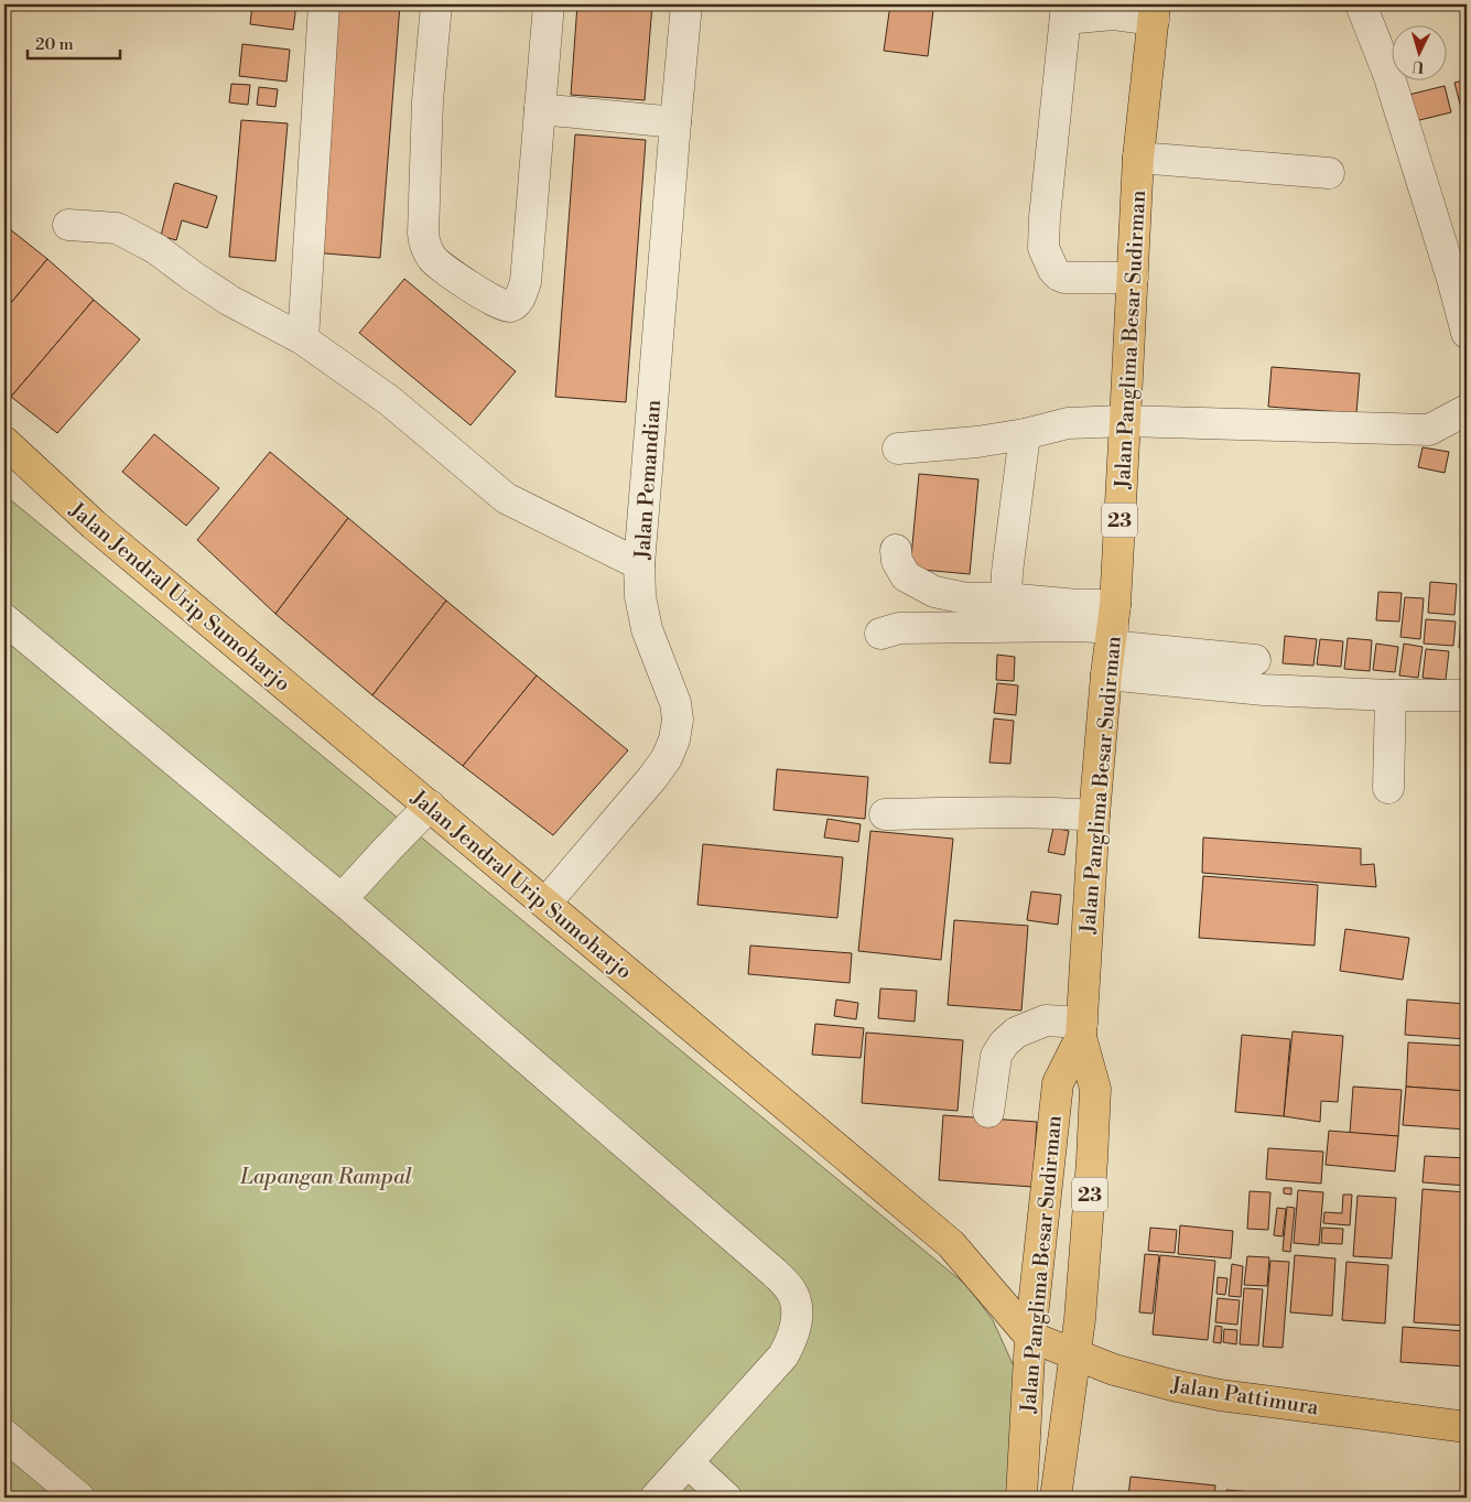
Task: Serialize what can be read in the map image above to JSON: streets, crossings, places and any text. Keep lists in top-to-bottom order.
{
  "streets": {
    "main road": [
      "Jalan Panglima Besar Sudirman",
      "23",
      "Jalan Jendral Urip Sumoharjo",
      "Jalan Pattimura"
    ],
    "street": ["Jalan Pemandian"]
  },
  "crossings": [
    ["Jalan Panglima Besar Sudirman", "Jalan Jendral Urip Sumoharjo"],
    ["Jalan Panglima Besar Sudirman", "Jalan Pattimura"],
    ["Jalan Pemandian", "Jalan Jendral Urip Sumoharjo"],
    ["Jalan Jendral Urip Sumoharjo", "Jalan Pattimura"]
  ],
  "parks": ["Lapangan Rampal"],
  "scale_bar": "20 m",
  "north": "bottom"
}
